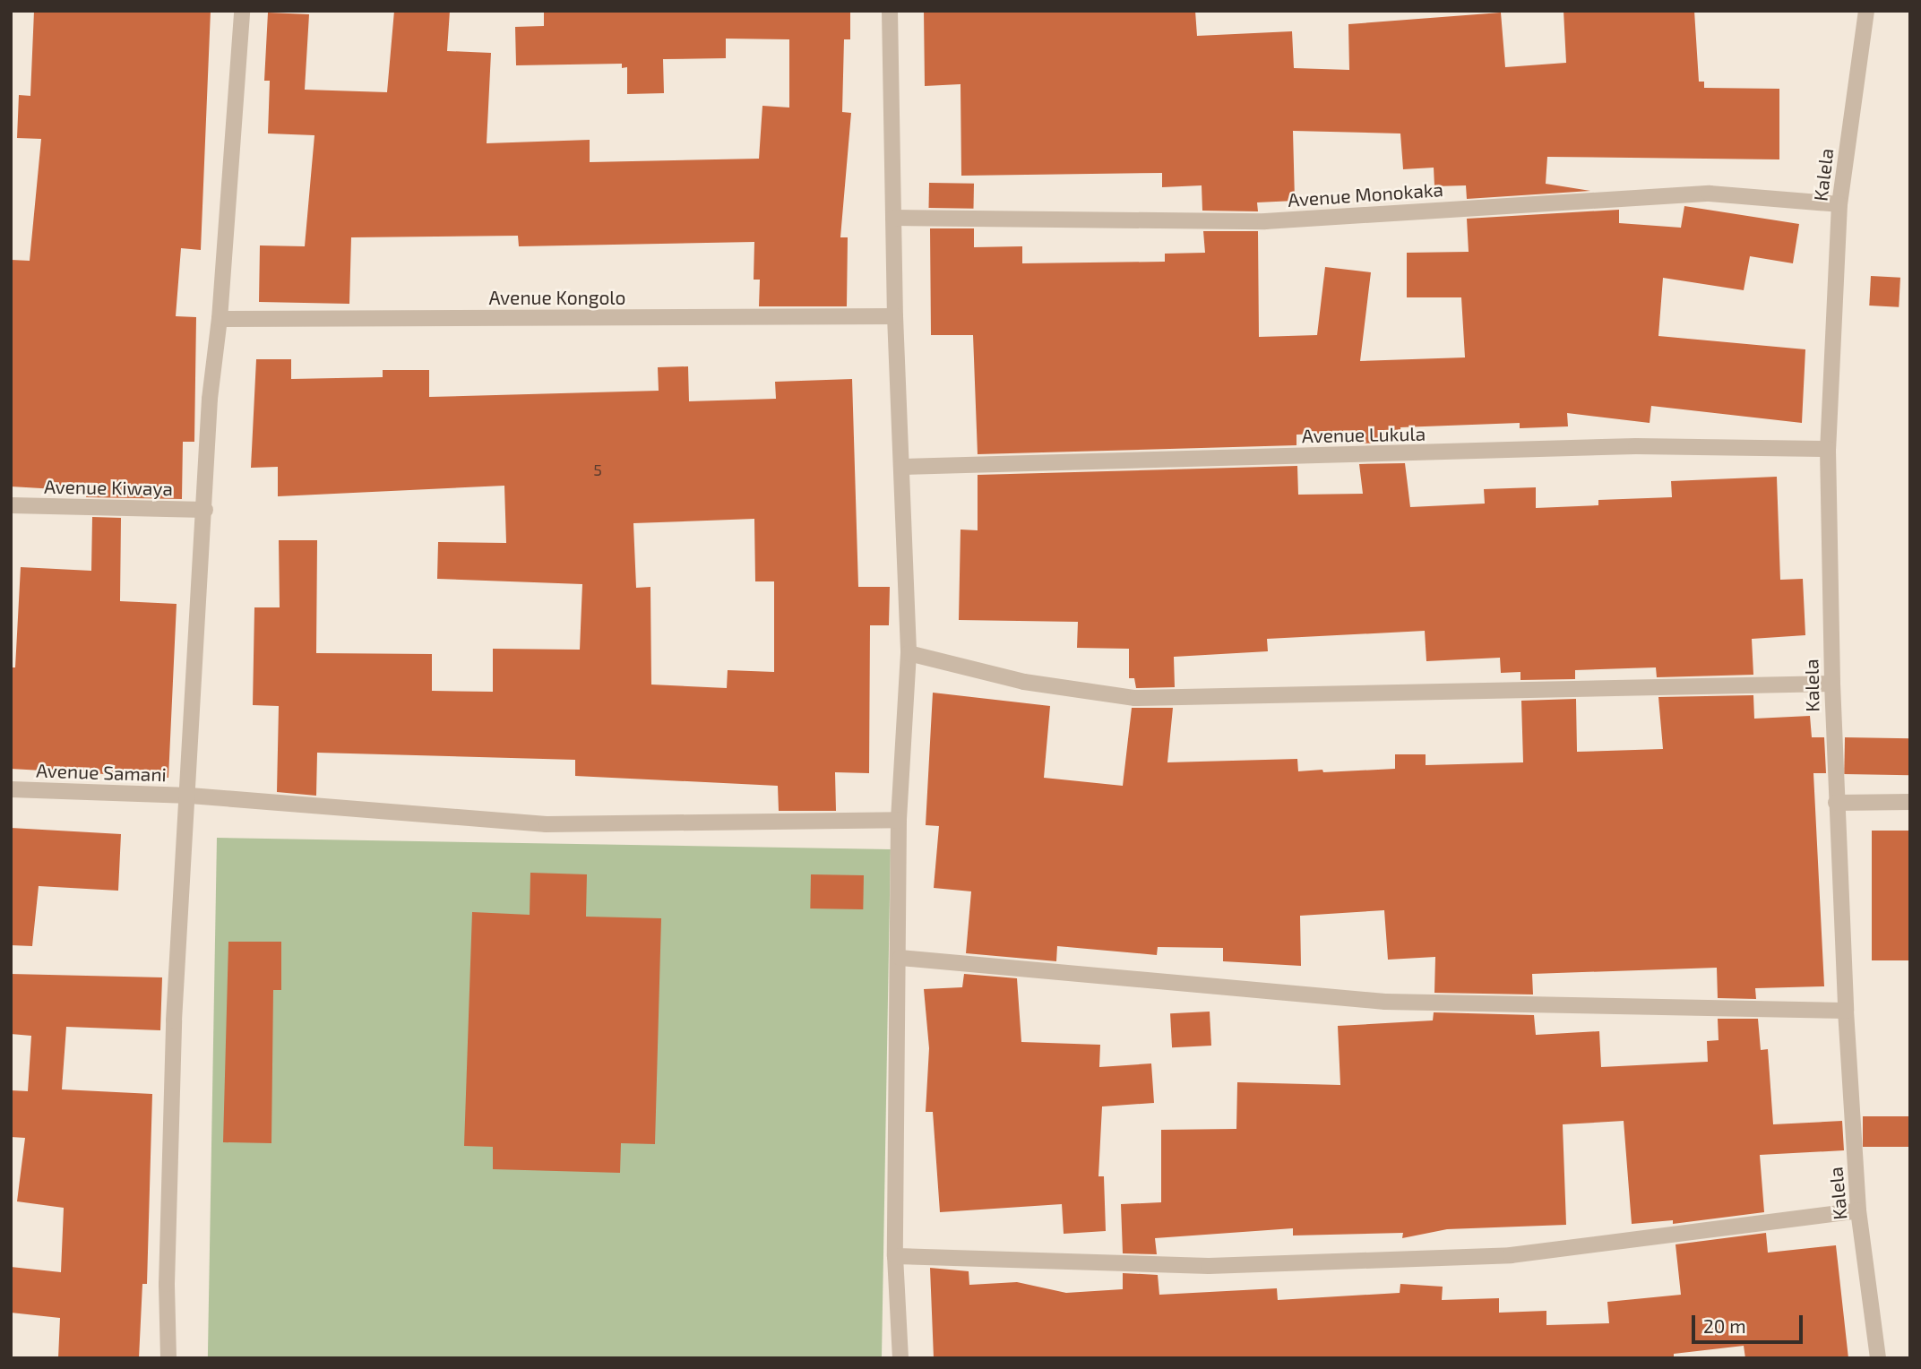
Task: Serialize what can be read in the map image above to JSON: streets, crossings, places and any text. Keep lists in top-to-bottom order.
{
  "streets": {
    "street": [
      "Kalela",
      "Avenue Monokaka",
      "Avenue Kongolo",
      "Avenue Lukula",
      "Avenue Kiwaya",
      "Avenue Samani"
    ]
  },
  "crossings": [
    ["Kalela", "Avenue Monokaka"],
    ["Kalela", "Avenue Lukula"]
  ],
  "house_numbers": ["5"],
  "scale_bar": "20 m"
}
